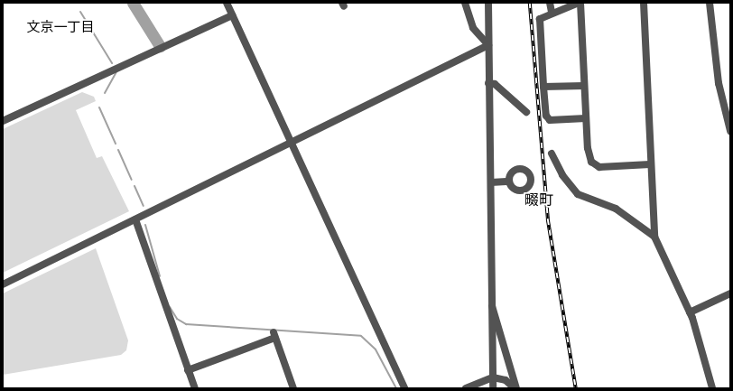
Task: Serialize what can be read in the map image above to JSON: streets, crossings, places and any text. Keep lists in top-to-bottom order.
{
  "districts": ["文京一丁目", "畷町"]
}
